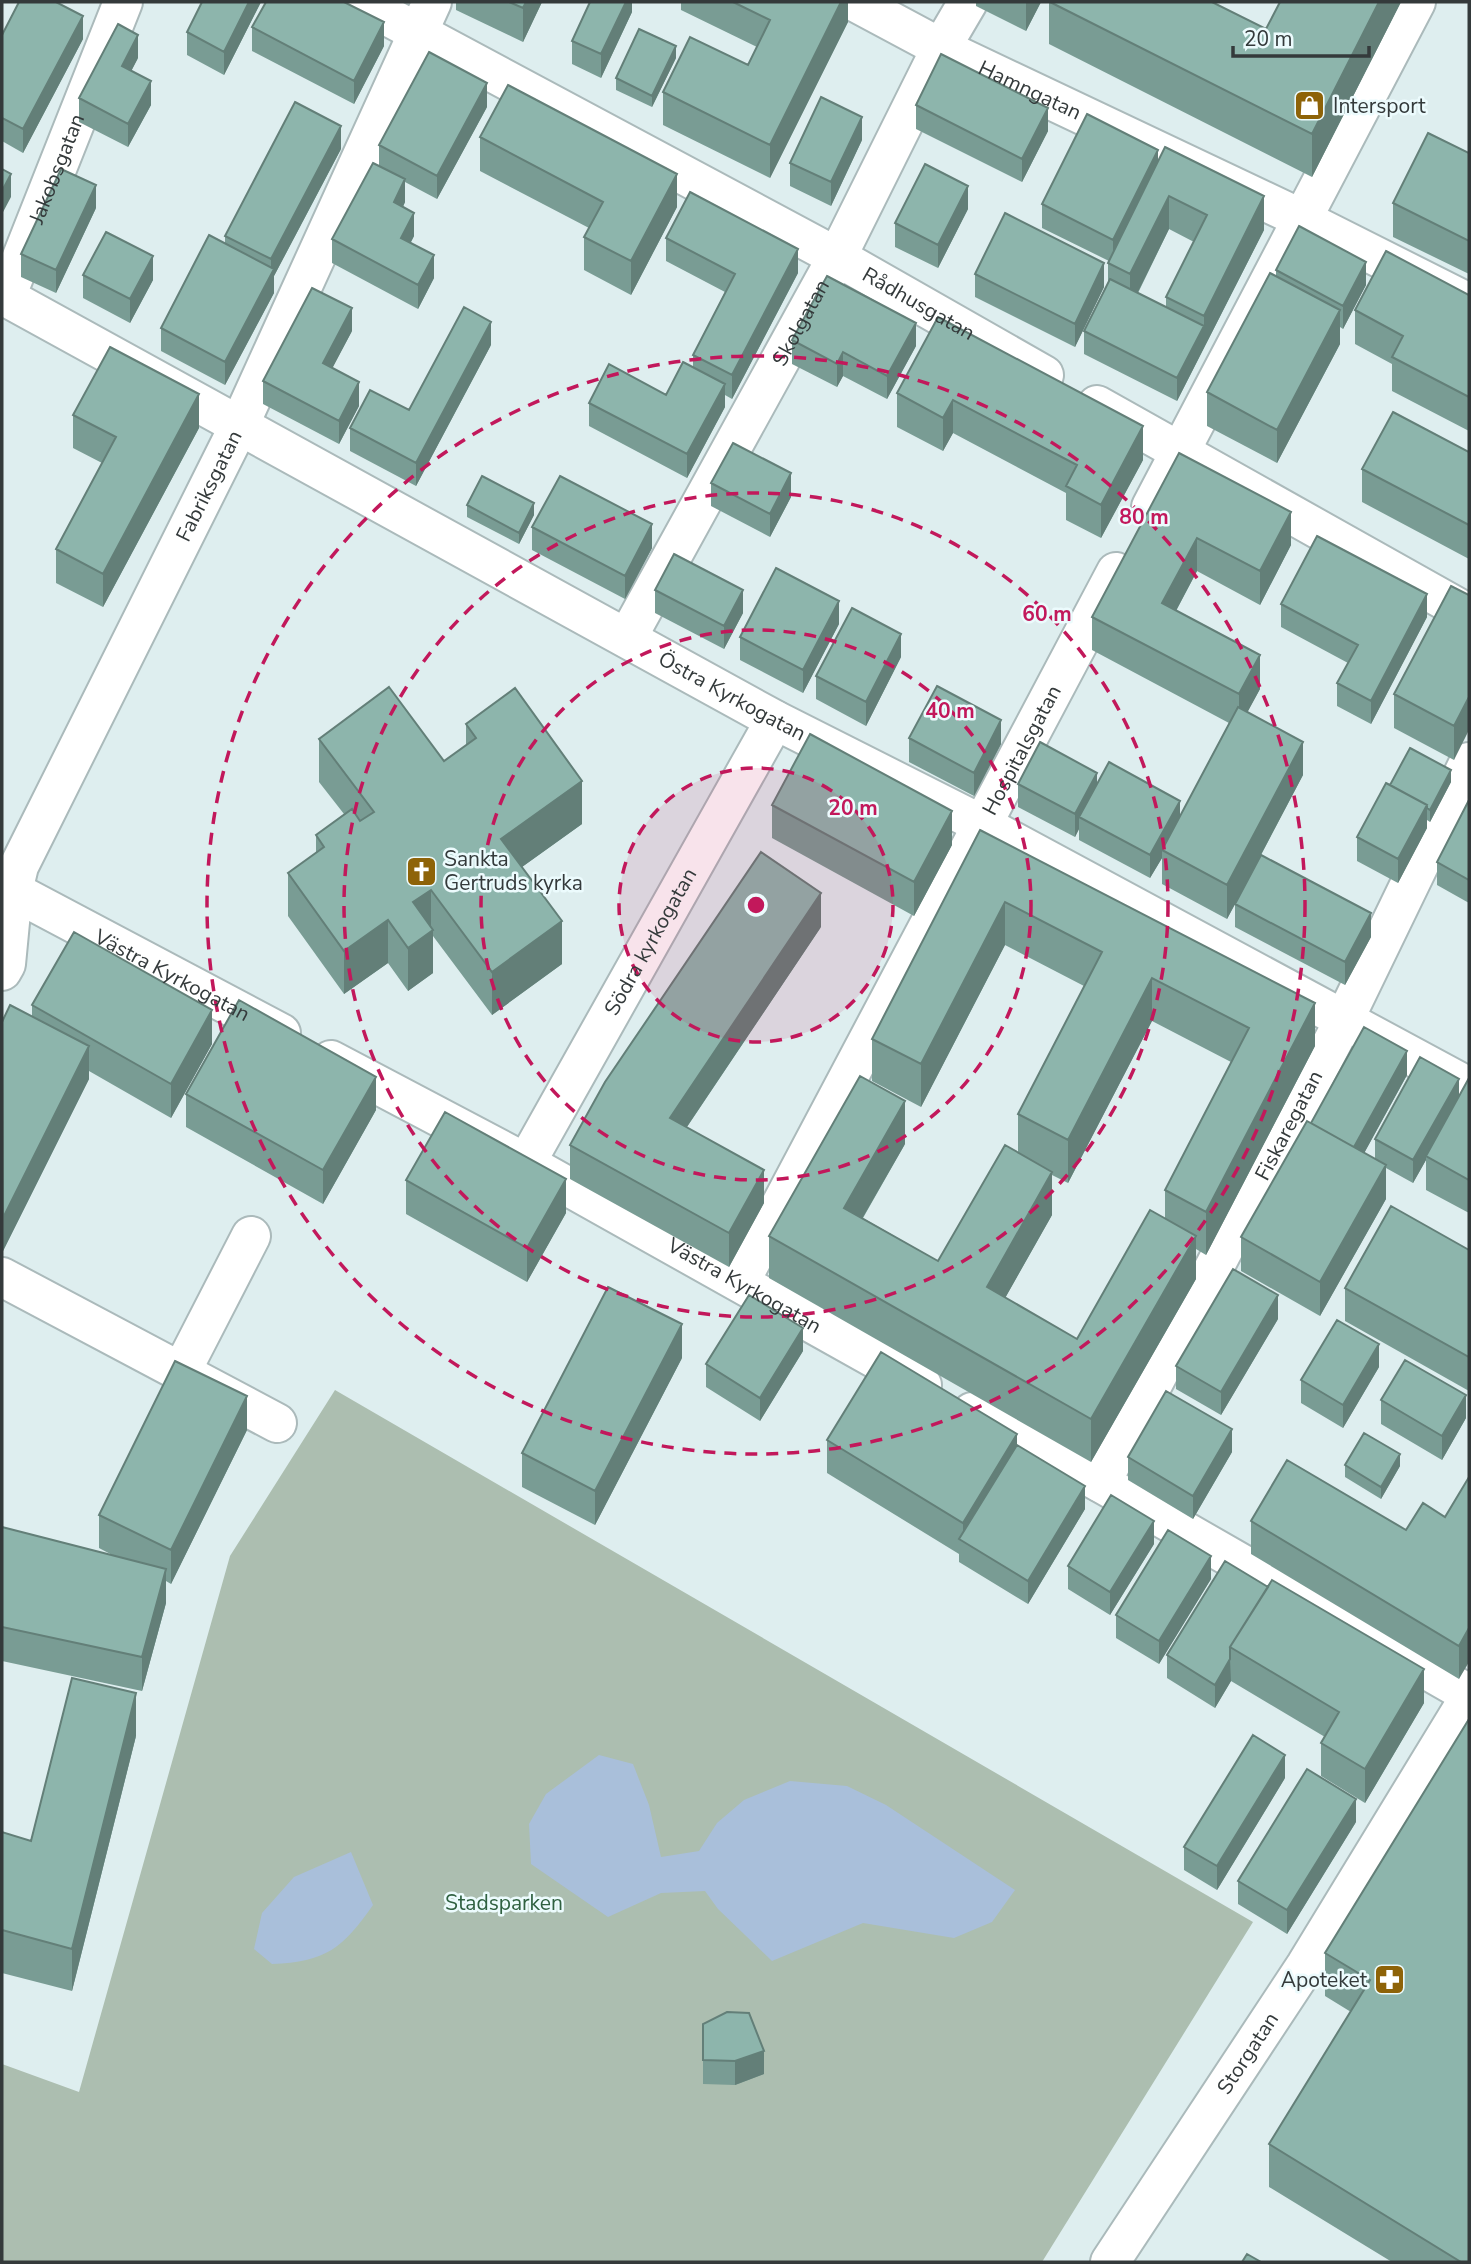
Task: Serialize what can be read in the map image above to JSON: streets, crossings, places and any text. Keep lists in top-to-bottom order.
{
  "streets": {
    "street": [
      "Hamngatan",
      "Jakobsgatan",
      "Rådhusgatan",
      "Skolgatan",
      "Fabriksgatan",
      "Östra Kyrkogatan",
      "Hospitalsgatan",
      "Södra kyrkogatan",
      "Västra Kyrkogatan",
      "Fiskaregatan",
      "Storgatan"
    ]
  },
  "crossings": [
    ["Hamngatan", "Skolgatan"],
    ["Hamngatan", "Hospitalsgatan"],
    ["Jakobsgatan", "Östra Kyrkogatan"],
    ["Rådhusgatan", "Skolgatan"],
    ["Rådhusgatan", "Fabriksgatan"],
    ["Rådhusgatan", "Hospitalsgatan"],
    ["Skolgatan", "Östra Kyrkogatan"],
    ["Fabriksgatan", "Östra Kyrkogatan"],
    ["Fabriksgatan", "Västra Kyrkogatan"],
    ["Östra Kyrkogatan", "Hospitalsgatan"],
    ["Östra Kyrkogatan", "Södra kyrkogatan"],
    ["Östra Kyrkogatan", "Fiskaregatan"],
    ["Hospitalsgatan", "Västra Kyrkogatan"],
    ["Södra kyrkogatan", "Västra Kyrkogatan"],
    ["Västra Kyrkogatan", "Fiskaregatan"],
    ["Västra Kyrkogatan", "Storgatan"]
  ],
  "parks": ["Stadsparken"],
  "places": {
    "shop": ["Intersport"],
    "church": ["Sankta Gertruds kyrka"],
    "pharmacy": ["Apoteket"]
  },
  "scale_bar": "20 m",
  "rings": [
    "80 m",
    "60 m",
    "40 m",
    "20 m"
  ]
}
